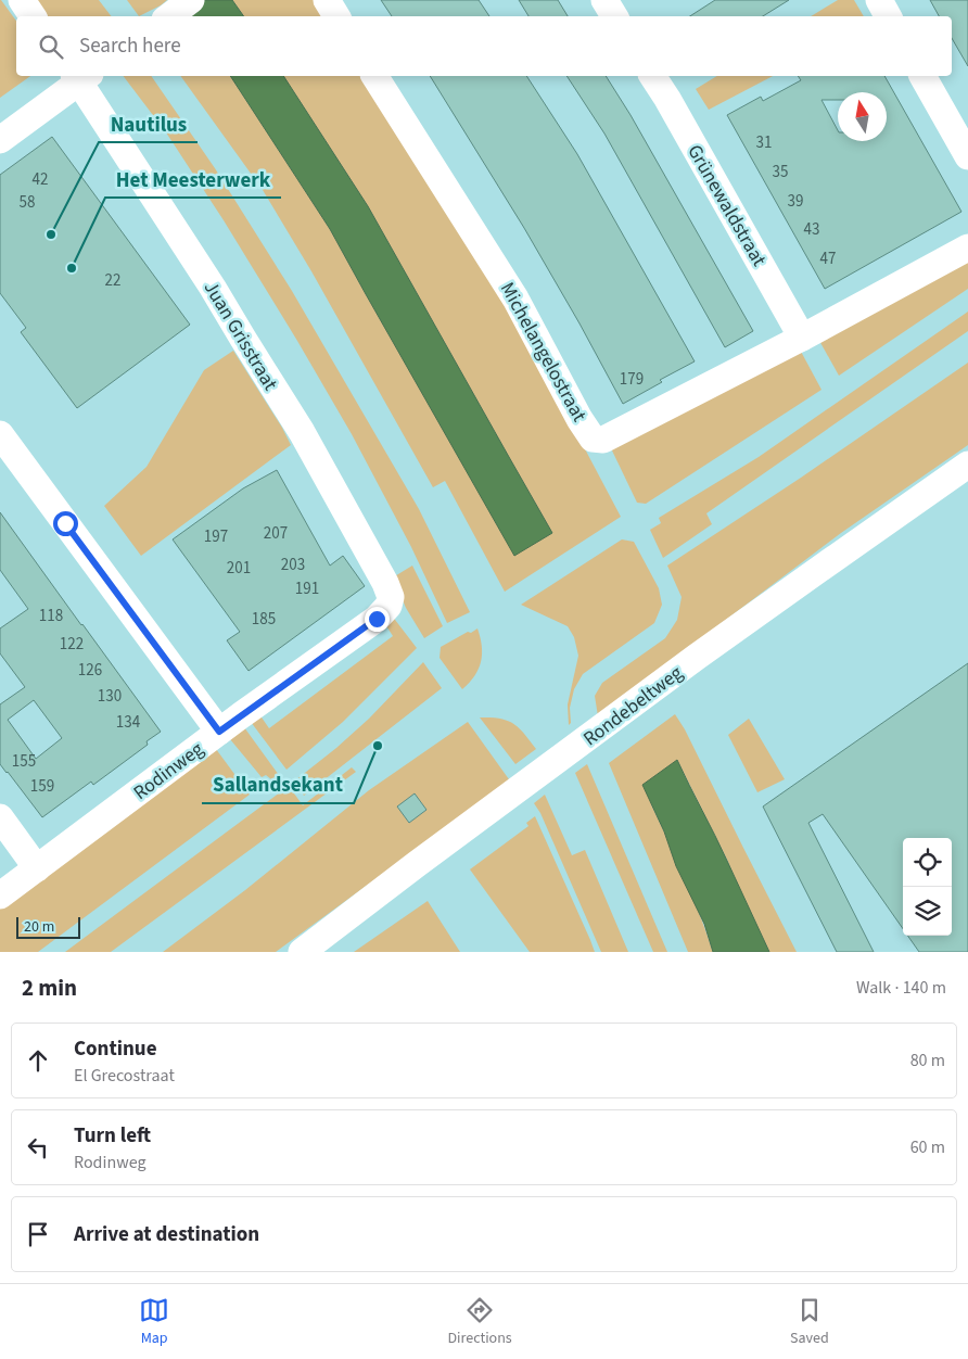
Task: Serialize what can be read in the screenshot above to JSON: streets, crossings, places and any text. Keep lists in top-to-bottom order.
{
  "streets": {
    "street": [
      "Grünewaldstraat",
      "Juan Grisstraat",
      "Michelangelostraat",
      "Rondebeltweg",
      "Rodinweg"
    ]
  },
  "crossings": [
    ["Grünewaldstraat", "Michelangelostraat"],
    ["Juan Grisstraat", "Rodinweg"]
  ],
  "places": ["Nautilus", "Het Meesterwerk", "Sallandsekant"],
  "house_numbers": [
    "31",
    "35",
    "42",
    "39",
    "58",
    "43",
    "47",
    "22",
    "179",
    "207",
    "197",
    "203",
    "201",
    "191",
    "118",
    "185",
    "122",
    "126",
    "130",
    "134",
    "155",
    "159"
  ],
  "scale_bar": "20 m",
  "north": "top",
  "page": {
    "search": "Search here",
    "scale": "20 m",
    "heading": ["2 min", "Walk · 140 m"],
    "list": [
      ["Continue", "El Grecostraat", "80 m"],
      ["Turn left", "Rodinweg", "60 m"],
      "Arrive at destination"
    ],
    "nav": ["Map", "Directions", "Saved"]
  }
}
